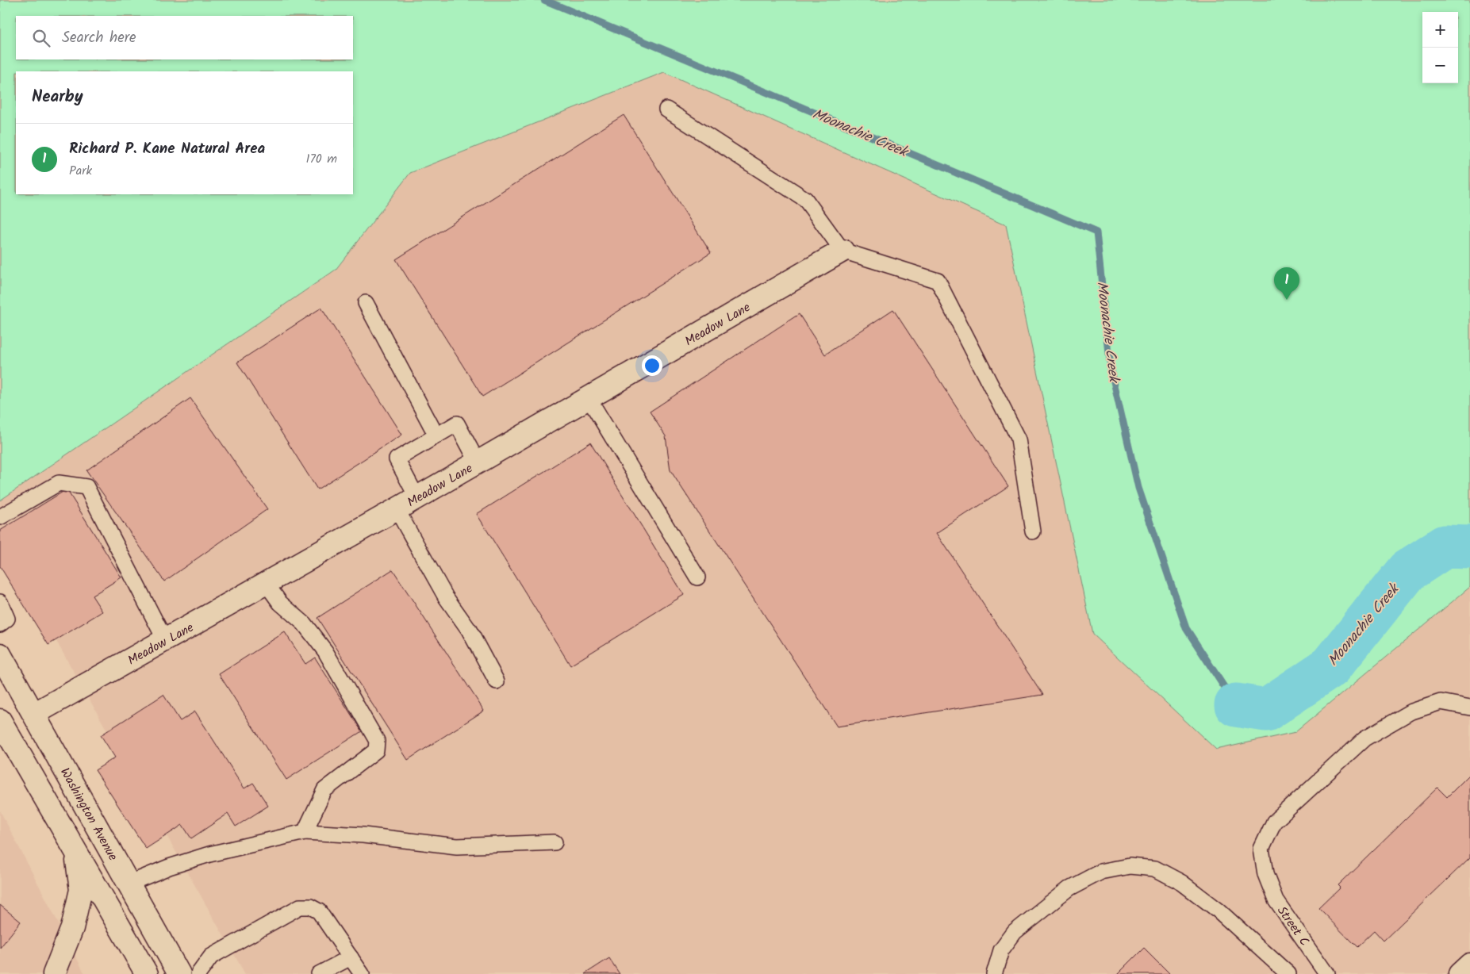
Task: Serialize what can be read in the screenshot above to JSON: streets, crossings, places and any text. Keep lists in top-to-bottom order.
{
  "streets": {
    "street": ["Meadow Lane", "Washington Avenue"],
    "lane": ["Street C"]
  },
  "crossings": [
    ["Meadow Lane", "Washington Avenue"]
  ],
  "water": ["Moonachie Creek"],
  "page": {
    "map_buttons": ["+", "−"],
    "search": "Search here",
    "heading": "Nearby",
    "list": [
      {
        "mark": "1",
        "name": "Richard P. Kane Natural Area",
        "note": "Park",
        "value": "170 m"
      }
    ],
    "pins": "1"
  }
}
